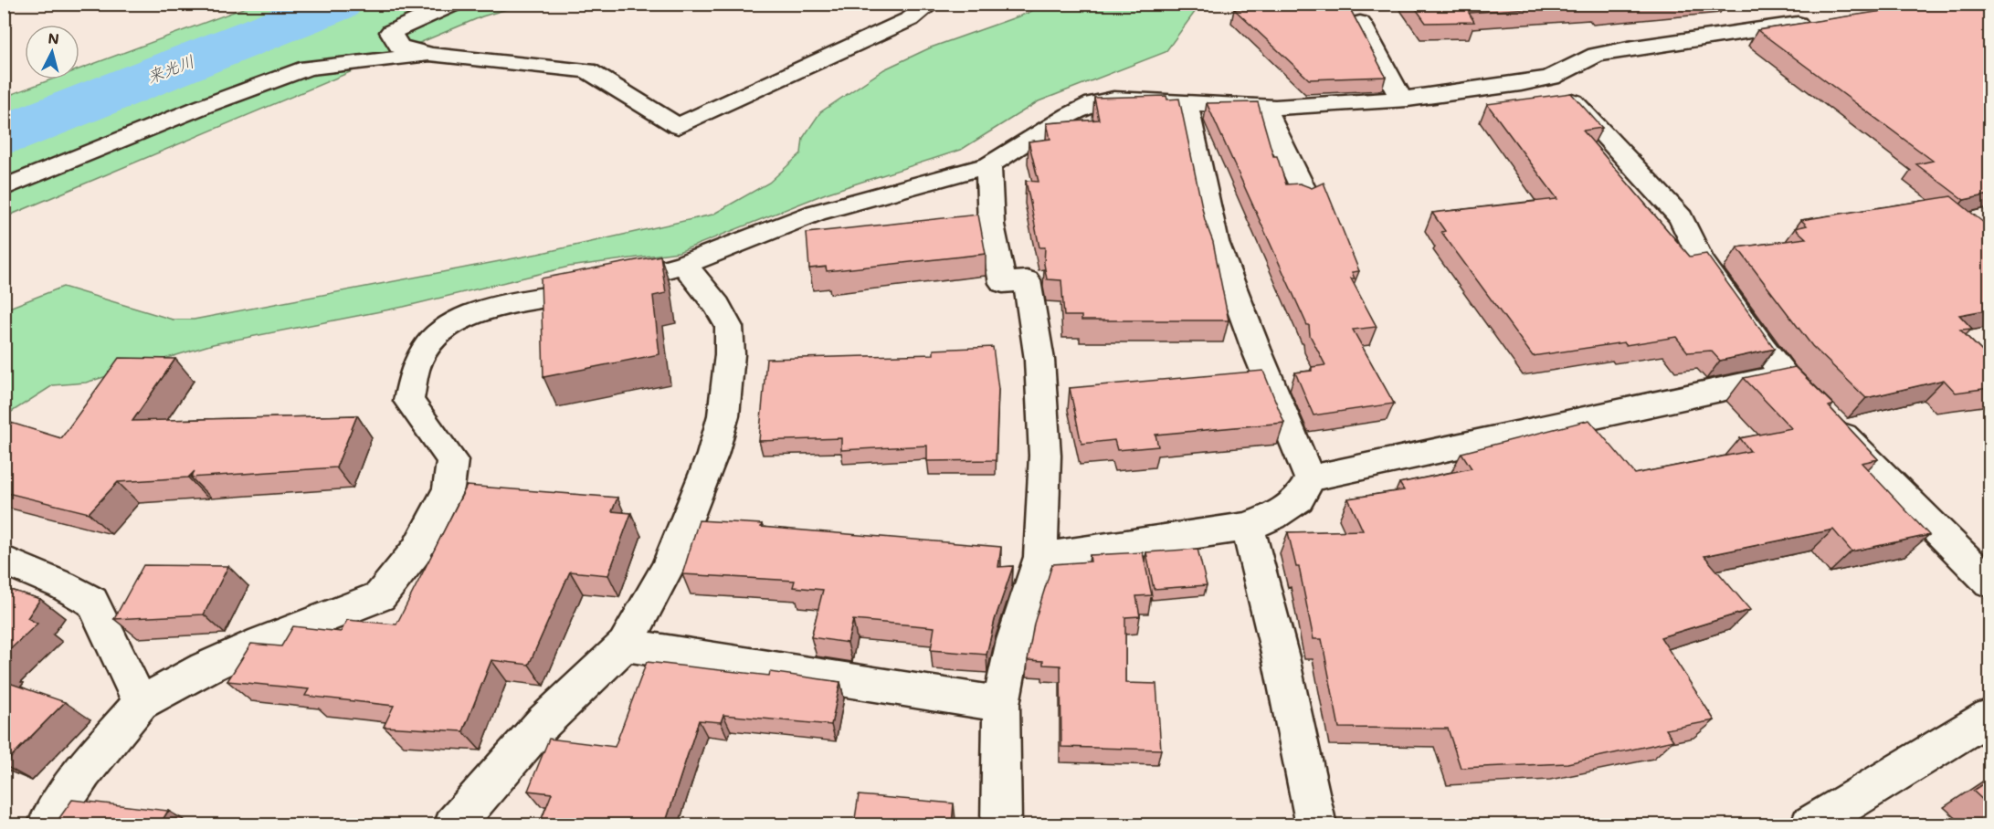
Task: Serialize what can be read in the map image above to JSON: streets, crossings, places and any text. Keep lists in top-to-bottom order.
{
  "water": ["来光川"],
  "north": "top"
}
